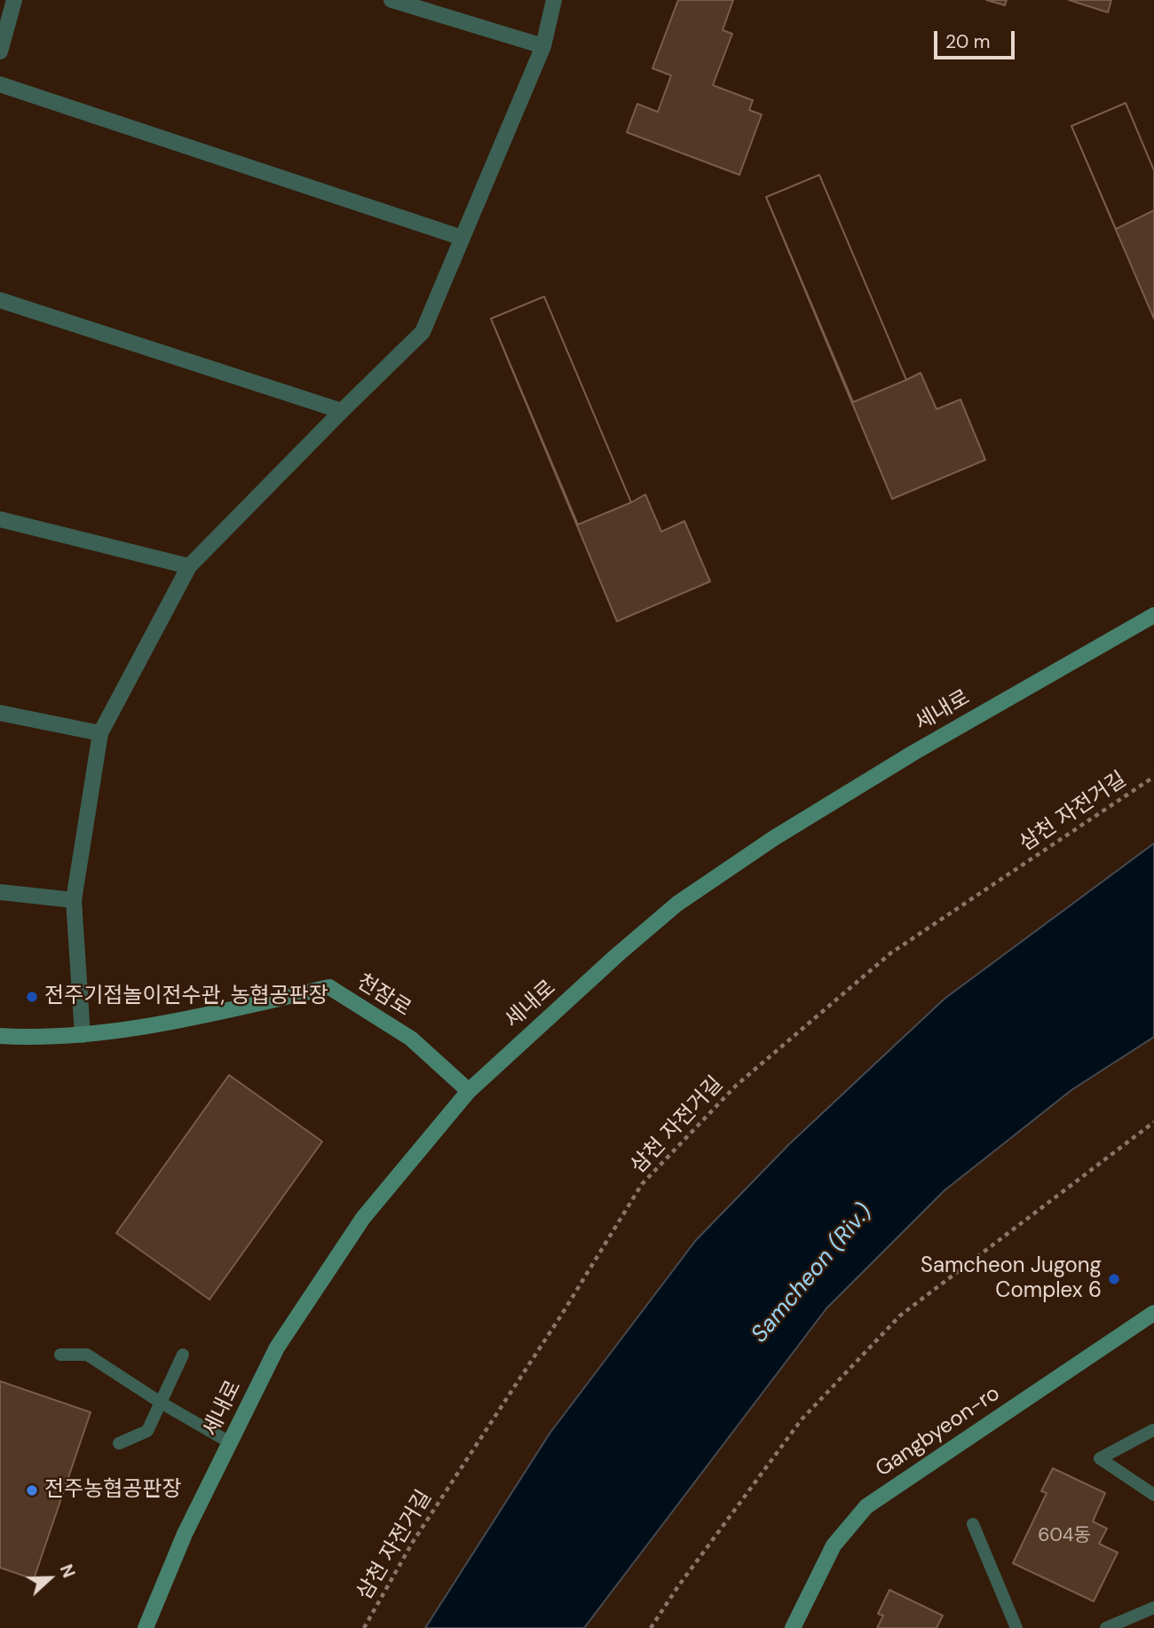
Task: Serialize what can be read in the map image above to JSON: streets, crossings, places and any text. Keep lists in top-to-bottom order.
{
  "streets": {
    "main road": ["세내로", "천잠로", "Gangbyeon-ro"],
    "path": ["삼천 자전거길"]
  },
  "crossings": [
    ["세내로", "천잠로"]
  ],
  "water": ["Samcheon (Riv.)"],
  "places": ["전주기접놀이전수관, 농협공판장", "Samcheon Jugong Complex 6", "전주농협공판장"],
  "house_numbers": ["604동"],
  "scale_bar": "20 m",
  "north": "right"
}
